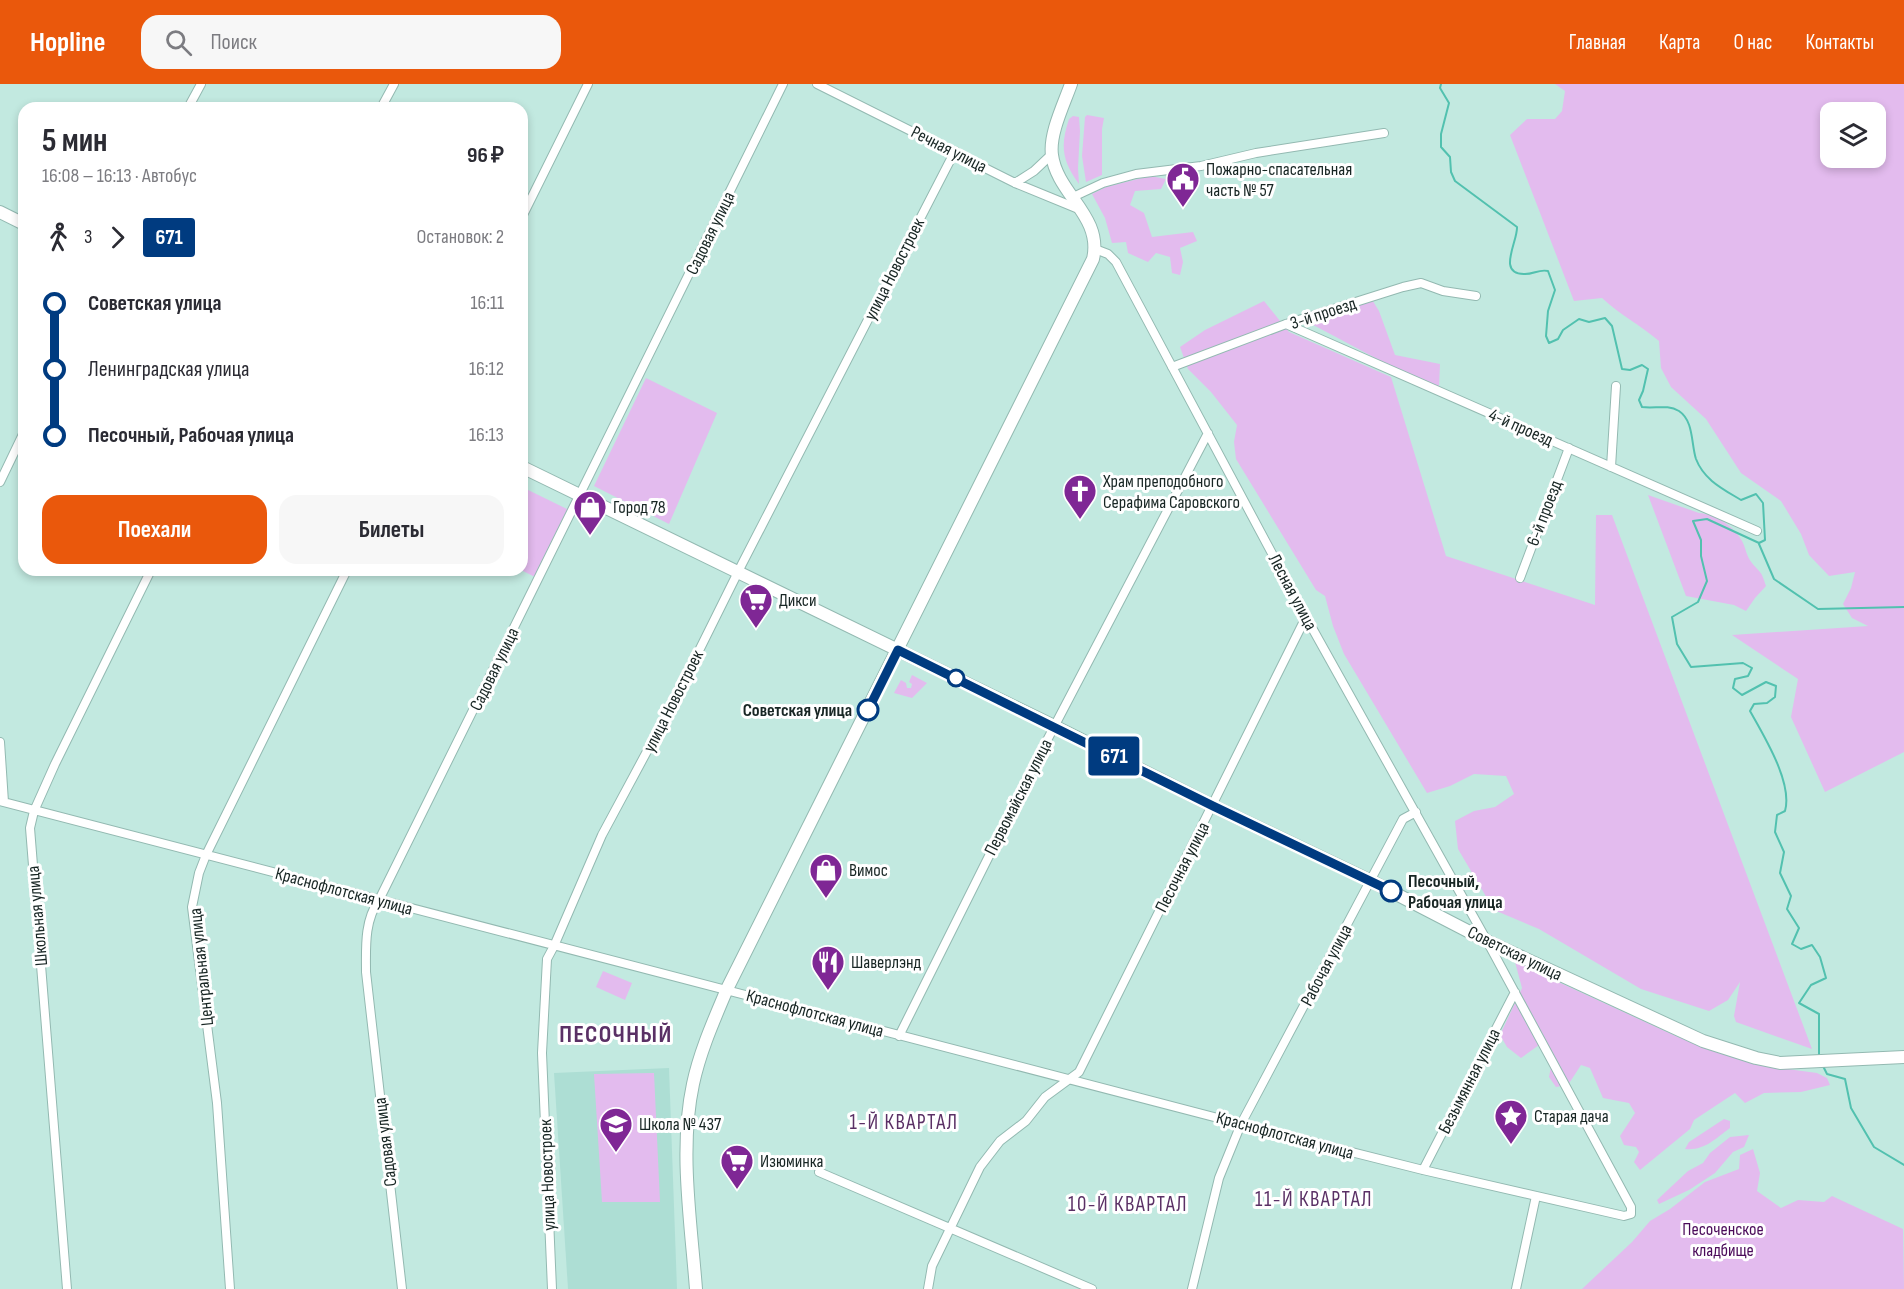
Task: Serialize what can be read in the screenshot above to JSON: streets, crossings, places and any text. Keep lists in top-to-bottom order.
{
  "streets": {
    "main road": ["Советская улица"],
    "street": [
      "Речная улица",
      "Садовая улица",
      "улица Новостроек",
      "3-й проезд",
      "4-й проезд",
      "6-й проезд",
      "Лесная улица",
      "Первомайская улица",
      "Песочная улица",
      "Краснофлотская улица",
      "Школьная улица",
      "Рабочая улица",
      "Центральная улица",
      "Безымянная улица"
    ]
  },
  "crossings": [
    ["Речная улица", "улица Новостроек"],
    ["Садовая улица", "Краснофлотская улица"],
    ["Садовая улица", "Советская улица"],
    ["улица Новостроек", "Краснофлотская улица"],
    ["улица Новостроек", "Советская улица"],
    ["3-й проезд", "4-й проезд"],
    ["3-й проезд", "Лесная улица"],
    ["4-й проезд", "6-й проезд"],
    ["Лесная улица", "Первомайская улица"],
    ["Лесная улица", "Песочная улица"],
    ["Лесная улица", "Краснофлотская улица"],
    ["Лесная улица", "Советская улица"],
    ["Лесная улица", "Рабочая улица"],
    ["Лесная улица", "Безымянная улица"],
    ["Первомайская улица", "Краснофлотская улица"],
    ["Первомайская улица", "Советская улица"],
    ["Песочная улица", "Краснофлотская улица"],
    ["Песочная улица", "Советская улица"],
    ["Краснофлотская улица", "Школьная улица"],
    ["Краснофлотская улица", "Рабочая улица"],
    ["Краснофлотская улица", "Центральная улица"],
    ["Краснофлотская улица", "Безымянная улица"],
    ["Советская улица", "Рабочая улица"]
  ],
  "districts": [
    "ПЕСОЧНЫЙ",
    "1-Й КВАРТАЛ",
    "11-Й КВАРТАЛ",
    "10-Й КВАРТАЛ"
  ],
  "parks": ["Песоченское кладбище"],
  "places": {
    "public building": ["Пожарно-спасательная часть № 57"],
    "church": ["Храм преподобного Серафима Саровского"],
    "shop": ["Город 78", "Вимос"],
    "supermarket": ["Дикси", "Изюминка"],
    "other": ["Советская улица", "Песочный, Рабочая улица"],
    "restaurant": ["Шаверлэнд"],
    "place": ["Старая дача"],
    "school or university": ["Школа № 437"]
  },
  "lines": ["bus line 671"],
  "page": {
    "header": "Hopline",
    "search": "Поиск",
    "nav": [
      "Главная",
      "Карта",
      "О нас",
      "Контакты"
    ],
    "on_map": "671",
    "heading": ["5 мин", "16:08 – 16:13 · Автобус", "96 ₽"],
    "legs": ["3", "671", "Остановок: 2"],
    "list": [
      {
        "name": "Советская улица",
        "value": "16:11"
      },
      {
        "name": "Ленинградская улица",
        "value": "16:12"
      },
      {
        "name": "Песочный, Рабочая улица",
        "value": "16:13"
      }
    ],
    "buttons": ["Поехали", "Билеты"]
  }
}
